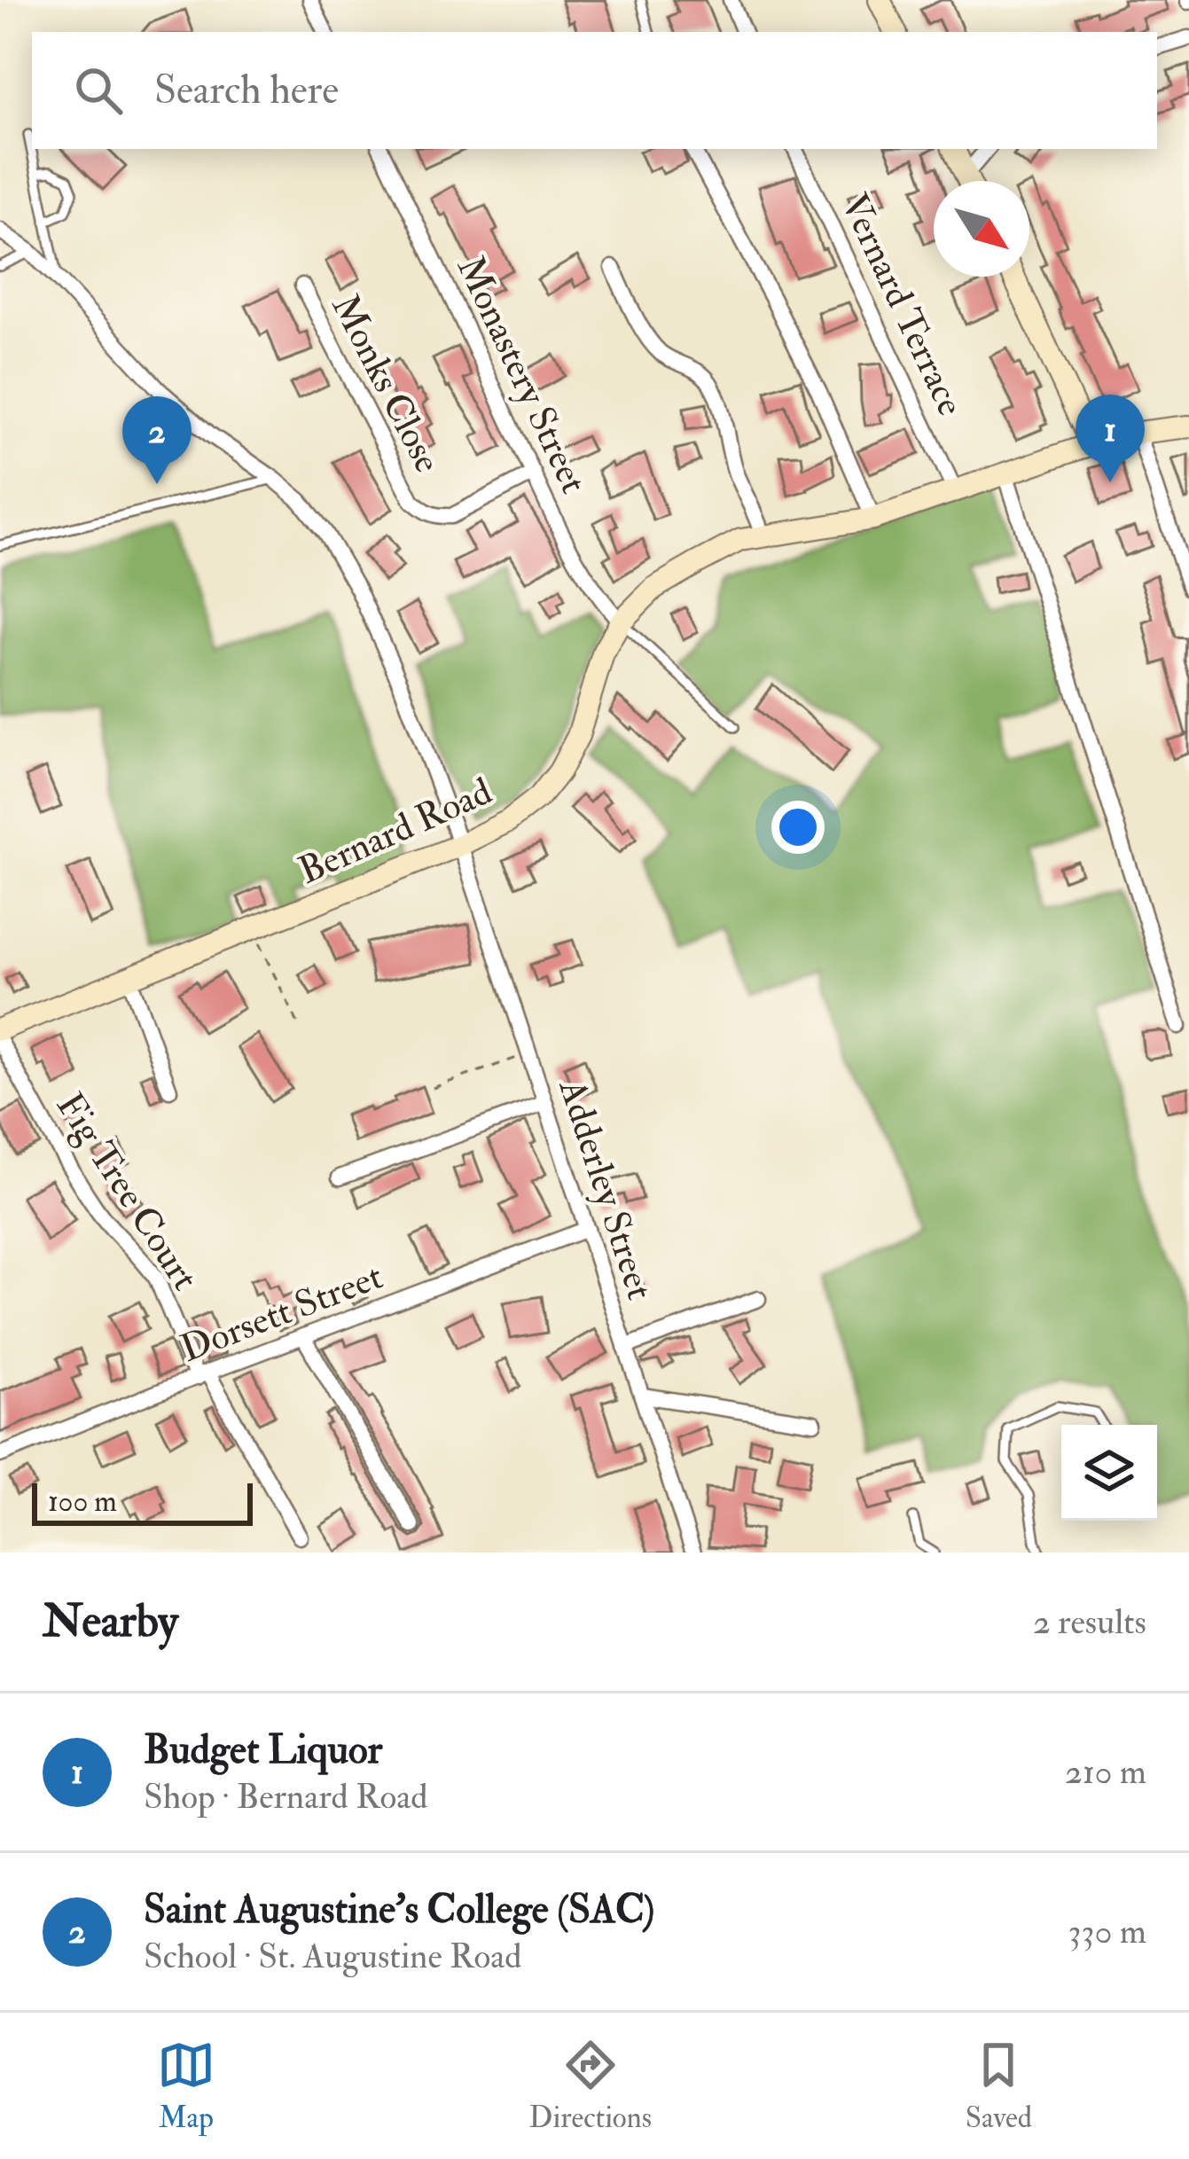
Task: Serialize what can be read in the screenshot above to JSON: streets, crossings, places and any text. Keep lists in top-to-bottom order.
{
  "streets": {
    "main road": ["Bernard Road"],
    "street": [
      "Vernard Terrace",
      "Monastery Street",
      "Monks Close",
      "Adderley Street",
      "Fig Tree Court",
      "Dorsett Street"
    ]
  },
  "crossings": [
    ["Vernard Terrace", "Bernard Road"],
    ["Monastery Street", "Monks Close"],
    ["Monastery Street", "Bernard Road"],
    ["Bernard Road", "Adderley Street"],
    ["Adderley Street", "Dorsett Street"],
    ["Fig Tree Court", "Dorsett Street"]
  ],
  "scale_bar": "100 m",
  "north": "bottom right",
  "page": {
    "search": "Search here",
    "pins": ["1", "2"],
    "scale": "100 m",
    "heading": ["Nearby", "2 results"],
    "list": [
      {
        "mark": "1",
        "name": "Budget Liquor",
        "note": "Shop · Bernard Road",
        "value": "210 m"
      },
      {
        "mark": "2",
        "name": "Saint Augustine's College (SAC)",
        "note": "School · St. Augustine Road",
        "value": "330 m"
      }
    ],
    "nav": ["Map", "Directions", "Saved"]
  }
}
